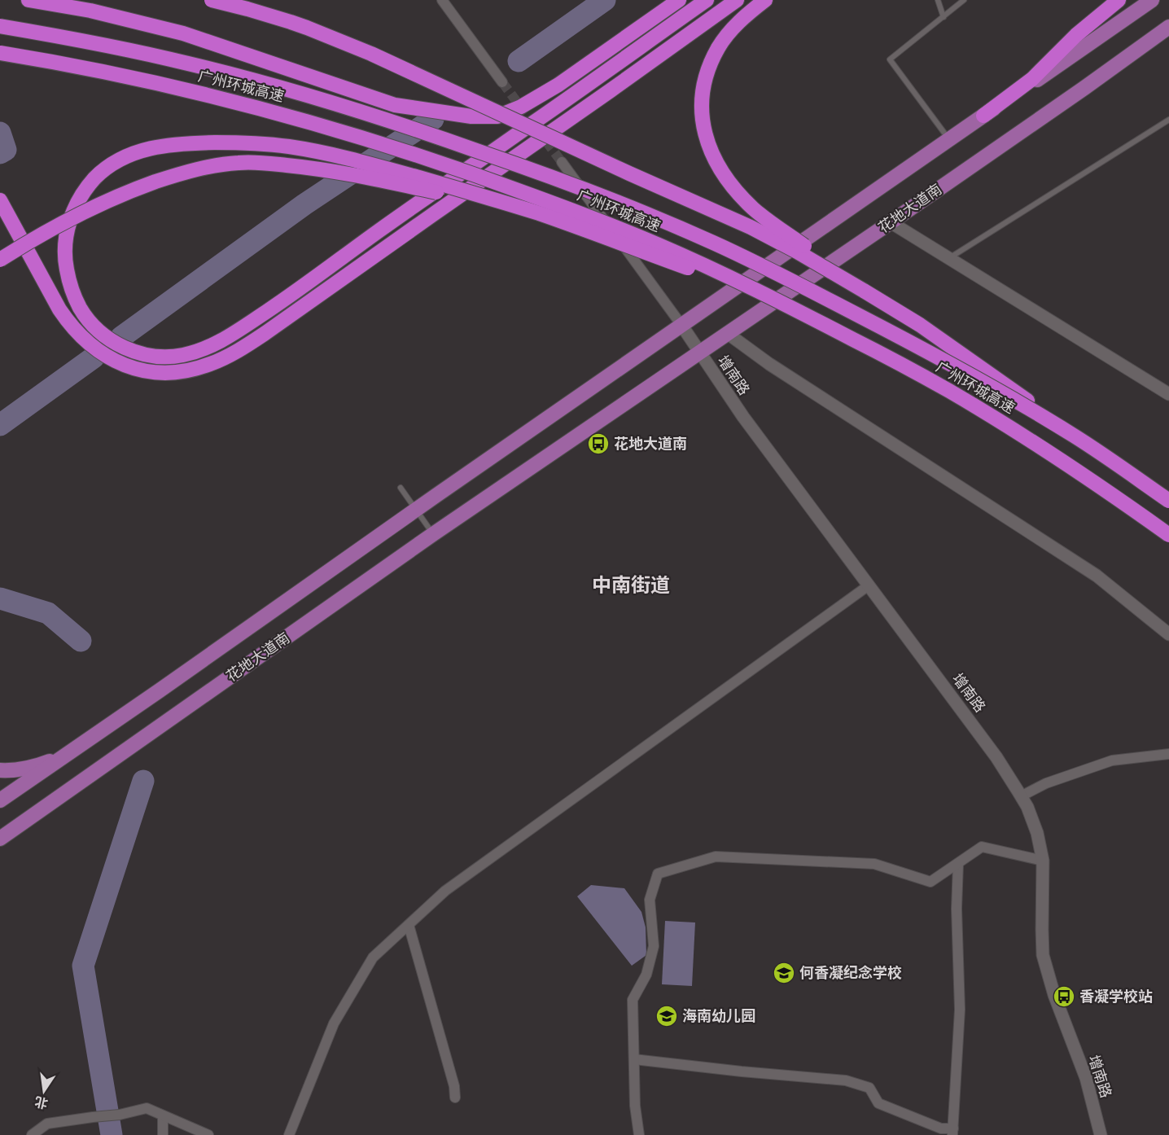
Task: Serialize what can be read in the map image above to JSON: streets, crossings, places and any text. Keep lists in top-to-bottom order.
{
  "streets": {
    "highway": ["广州环城高速"],
    "main road": ["花地大道南"],
    "street": ["增南路"]
  },
  "crossings": [
    ["花地大道南", "增南路"]
  ],
  "districts": ["中南街道"],
  "places": {
    "bus stop": ["花地大道南", "香凝学校站"],
    "school or university": ["何香凝纪念学校", "海南幼儿园"]
  },
  "north": "bottom"
}
